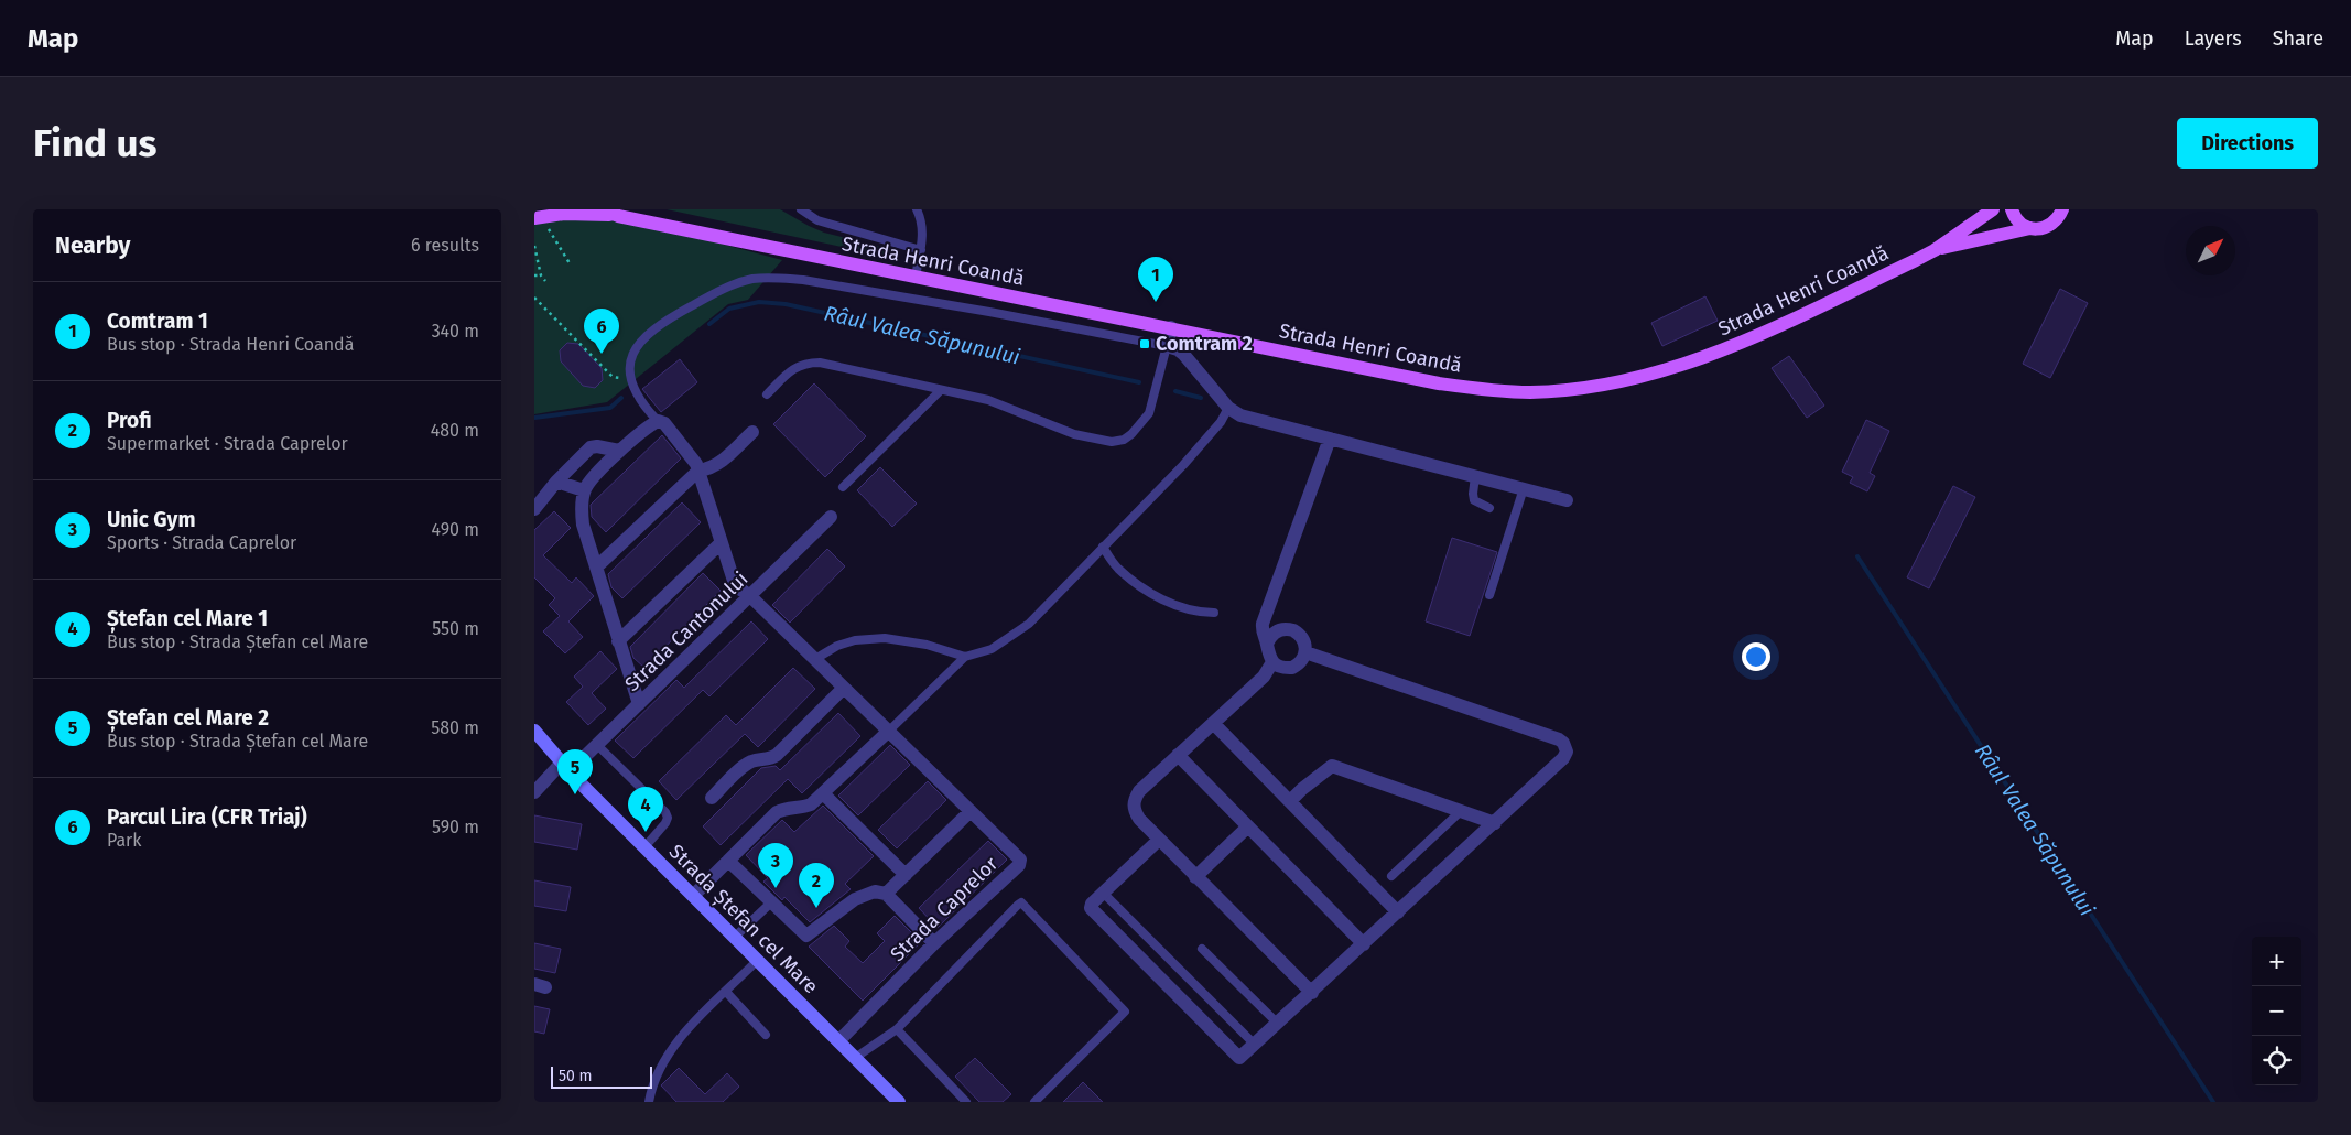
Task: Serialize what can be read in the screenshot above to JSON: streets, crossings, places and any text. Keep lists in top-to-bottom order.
{
  "streets": {
    "main road": ["Strada Henri Coandă", "Strada Ștefan cel Mare"],
    "street": ["Strada Cantonului", "Strada Caprelor"]
  },
  "crossings": [
    ["Strada Cantonului", "Strada Ștefan cel Mare"],
    ["Strada Caprelor", "Strada Ștefan cel Mare"]
  ],
  "water": ["Râul Valea Săpunului"],
  "places": {
    "transit": ["Comtram 2"]
  },
  "scale_bar": "50 m",
  "north": "top right",
  "page": {
    "header": "Map",
    "nav": ["Map", "Layers", "Share"],
    "buttons": "Directions",
    "title": "Find us",
    "heading": ["Nearby", "6 results"],
    "pins": [
      "1",
      "6",
      "5",
      "4",
      "3",
      "2"
    ],
    "list": [
      {
        "mark": "1",
        "name": "Comtram 1",
        "note": "Bus stop · Strada Henri Coandă",
        "value": "340 m"
      },
      {
        "mark": "2",
        "name": "Profi",
        "note": "Supermarket · Strada Caprelor",
        "value": "480 m"
      },
      {
        "mark": "3",
        "name": "Unic Gym",
        "note": "Sports · Strada Caprelor",
        "value": "490 m"
      },
      {
        "mark": "4",
        "name": "Ștefan cel Mare 1",
        "note": "Bus stop · Strada Ștefan cel Mare",
        "value": "550 m"
      },
      {
        "mark": "5",
        "name": "Ștefan cel Mare 2",
        "note": "Bus stop · Strada Ștefan cel Mare",
        "value": "580 m"
      },
      {
        "mark": "6",
        "name": "Parcul Lira (CFR Triaj)",
        "note": "Park",
        "value": "590 m"
      }
    ],
    "map_buttons": ["+", "−"],
    "scale": "50 m"
  }
}
